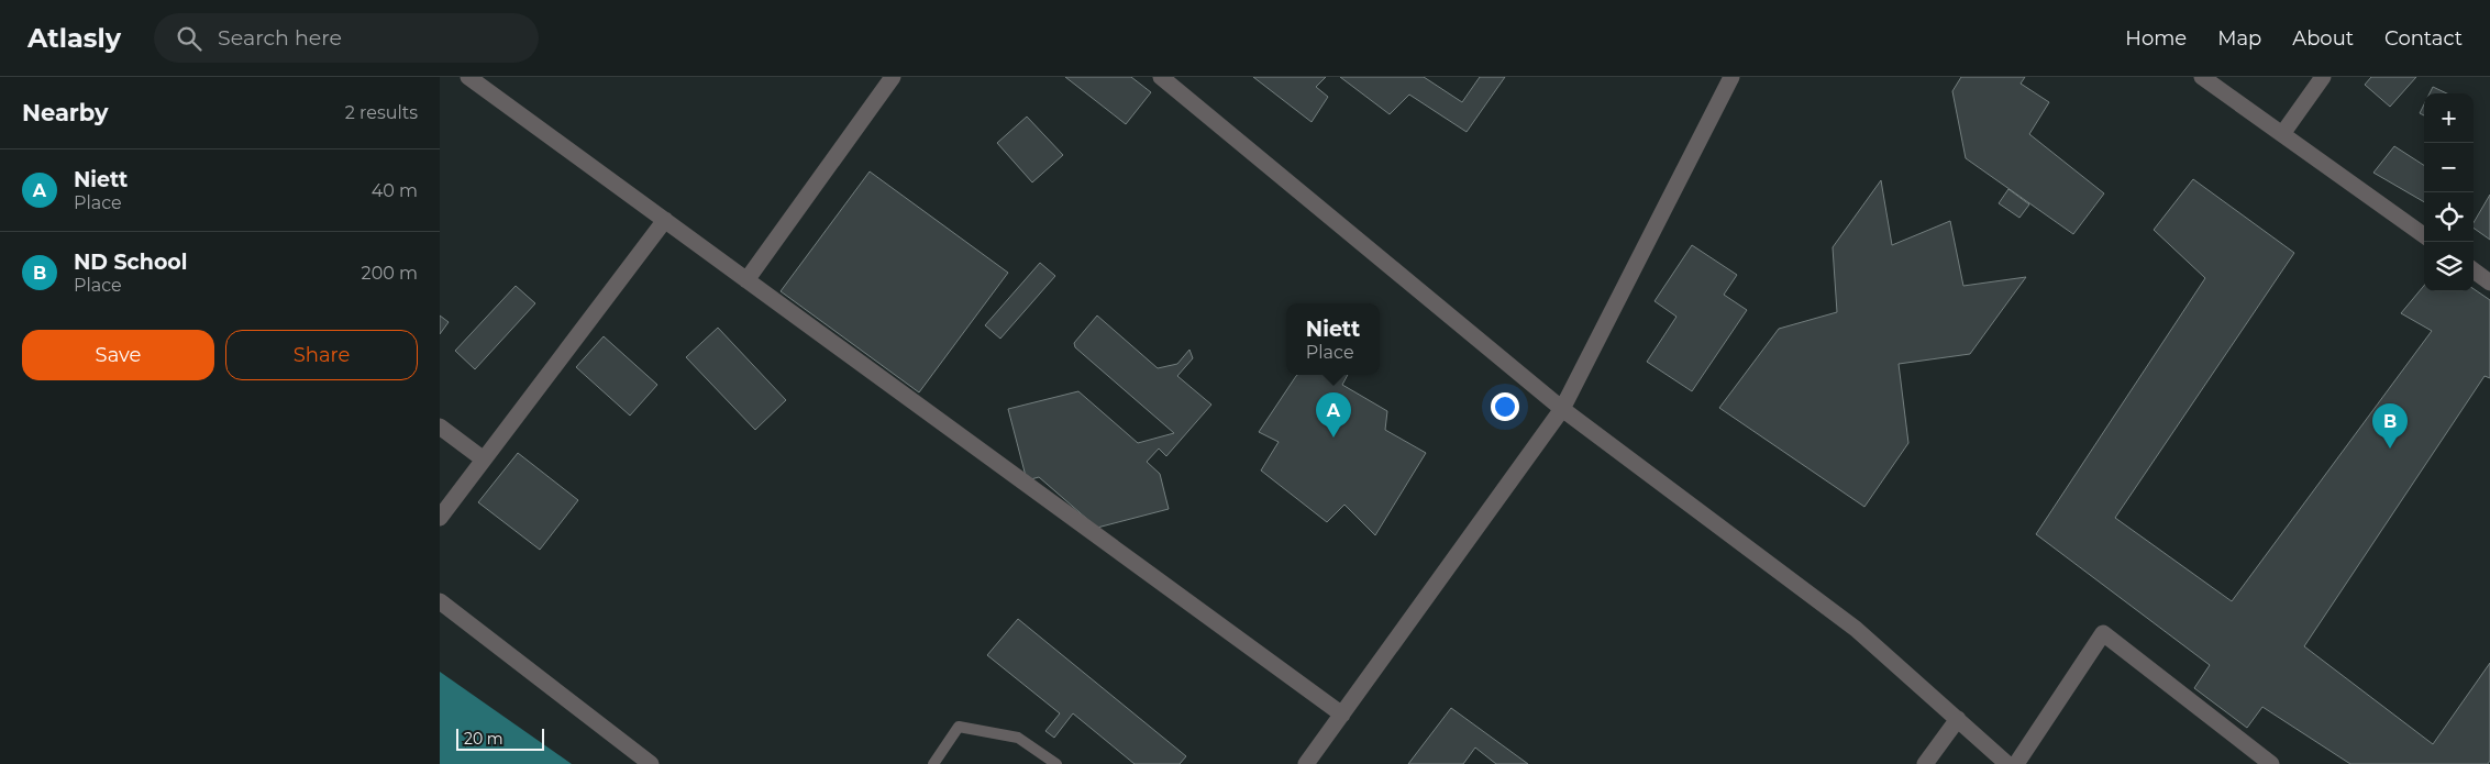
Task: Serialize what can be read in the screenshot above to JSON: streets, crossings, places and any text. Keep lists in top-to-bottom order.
{
  "scale_bar": "20 m",
  "page": {
    "header": "Atlasly",
    "search": "Search here",
    "nav": [
      "Home",
      "Map",
      "About",
      "Contact"
    ],
    "heading": ["Nearby", "2 results"],
    "map_buttons": ["+", "−"],
    "list": [
      {
        "mark": "A",
        "name": "Niett",
        "note": "Place",
        "value": "40 m"
      },
      {
        "mark": "B",
        "name": "ND School",
        "note": "Place",
        "value": "200 m"
      }
    ],
    "popup": ["Niett", "Place"],
    "buttons": ["Save", "Share"],
    "pins": ["A", "B"],
    "scale": "20 m"
  }
}
